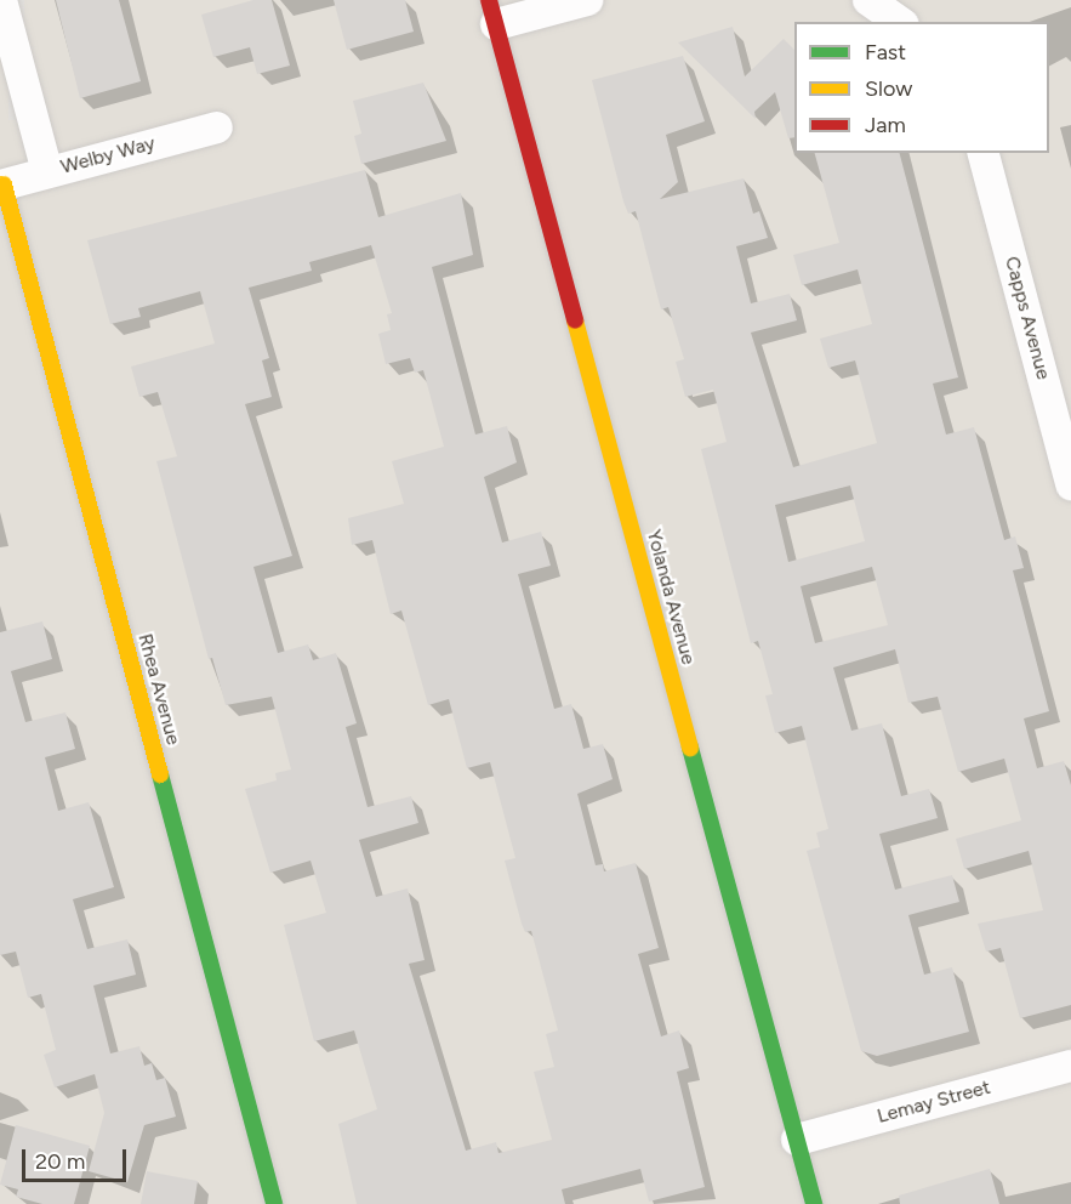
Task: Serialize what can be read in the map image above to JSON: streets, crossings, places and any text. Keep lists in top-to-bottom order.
{
  "streets": {
    "street": [
      "Welby Way",
      "Capps Avenue",
      "Yolanda Avenue",
      "Rhea Avenue",
      "Lemay Street"
    ]
  },
  "crossings": [
    ["Welby Way", "Rhea Avenue"],
    ["Yolanda Avenue", "Lemay Street"]
  ],
  "legend": ["Fast", "Slow", "Jam"],
  "scale_bar": "20 m"
}
